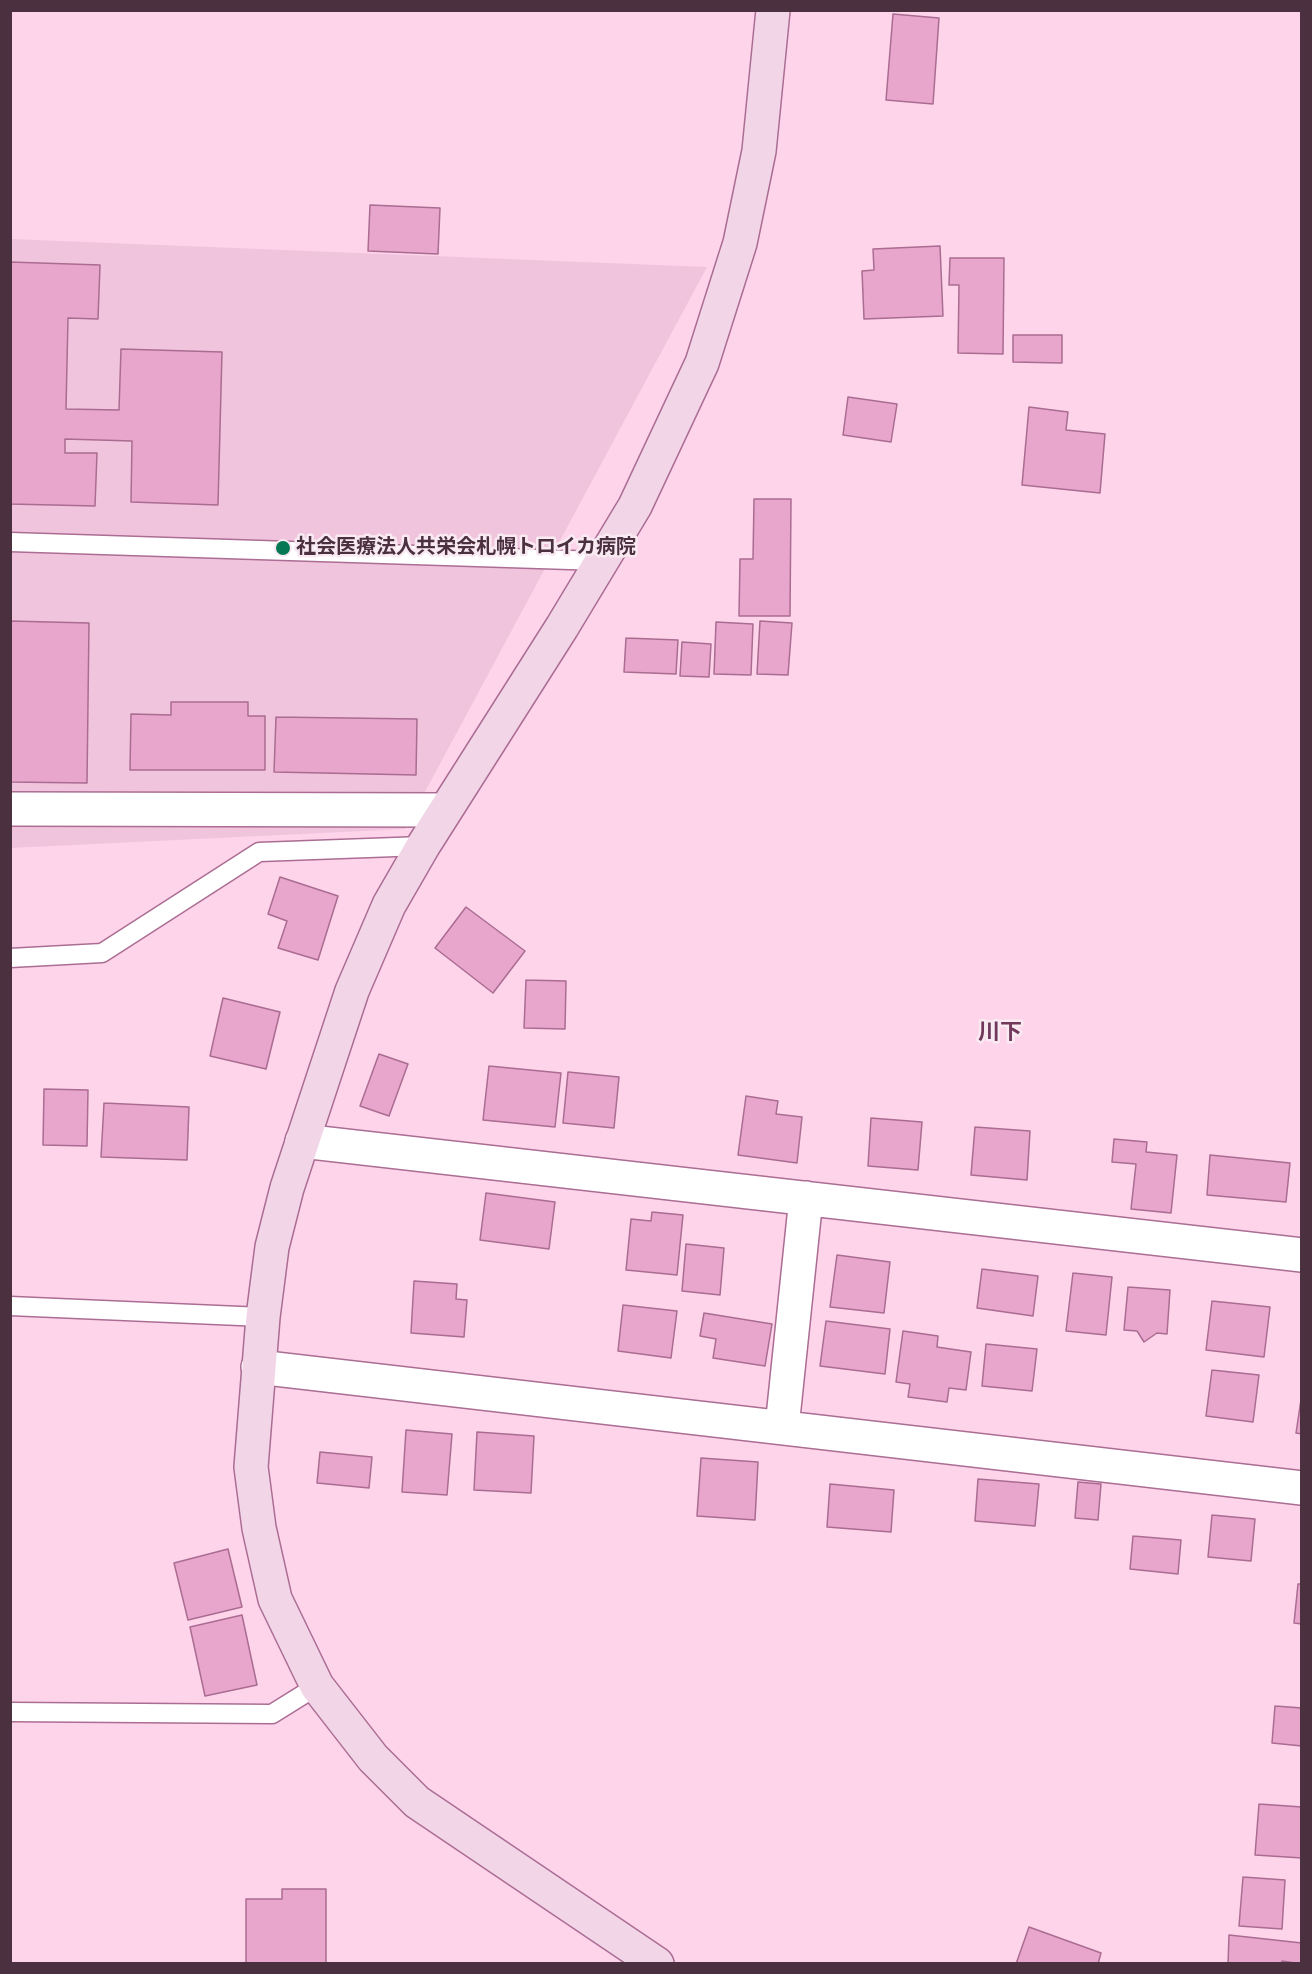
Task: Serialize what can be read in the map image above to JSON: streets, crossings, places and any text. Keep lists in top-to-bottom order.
{
  "districts": ["川下"],
  "places": ["社会医療法人共栄会札幌トロイカ病院"]
}
